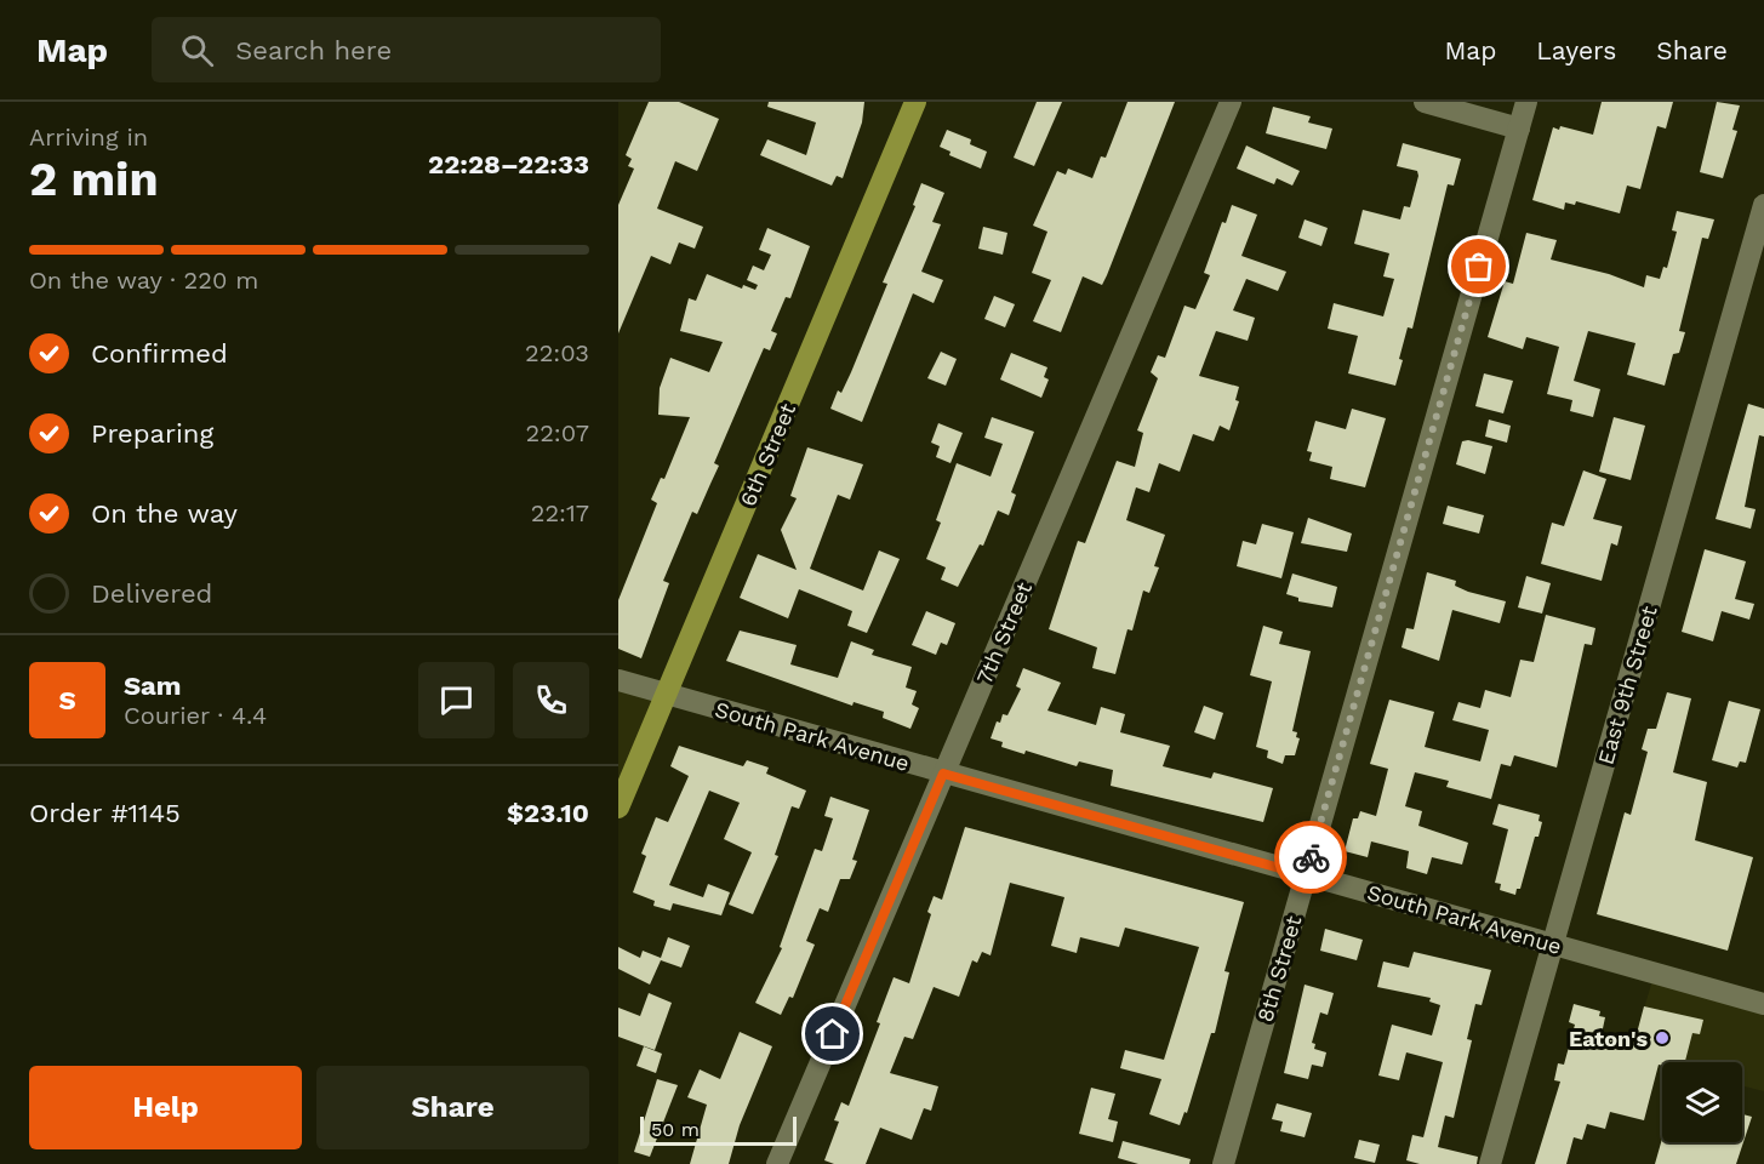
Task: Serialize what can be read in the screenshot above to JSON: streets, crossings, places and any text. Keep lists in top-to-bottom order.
{
  "streets": {
    "main road": ["6th Street"],
    "street": [
      "7th Street",
      "East 9th Street",
      "South Park Avenue",
      "8th Street"
    ]
  },
  "crossings": [
    ["6th Street", "South Park Avenue"],
    ["7th Street", "South Park Avenue"],
    ["East 9th Street", "South Park Avenue"],
    ["South Park Avenue", "8th Street"]
  ],
  "places": ["Eaton's"],
  "scale_bar": "50 m",
  "page": {
    "header": "Map",
    "search": "Search here",
    "nav": ["Map", "Layers", "Share"],
    "heading": ["2 min", "Arriving in", "22:28–22:33"],
    "panel": [
      "Sam",
      "Courier · 4.4",
      "Order #1145",
      "$23.10"
    ],
    "bar": "On the way · 220 m",
    "list": [
      ["Confirmed", "22:03"],
      ["Preparing", "22:07"],
      ["On the way", "22:17"],
      "Delivered"
    ],
    "round": "S",
    "buttons": ["Help", "Share"],
    "scale": "50 m"
  }
}
